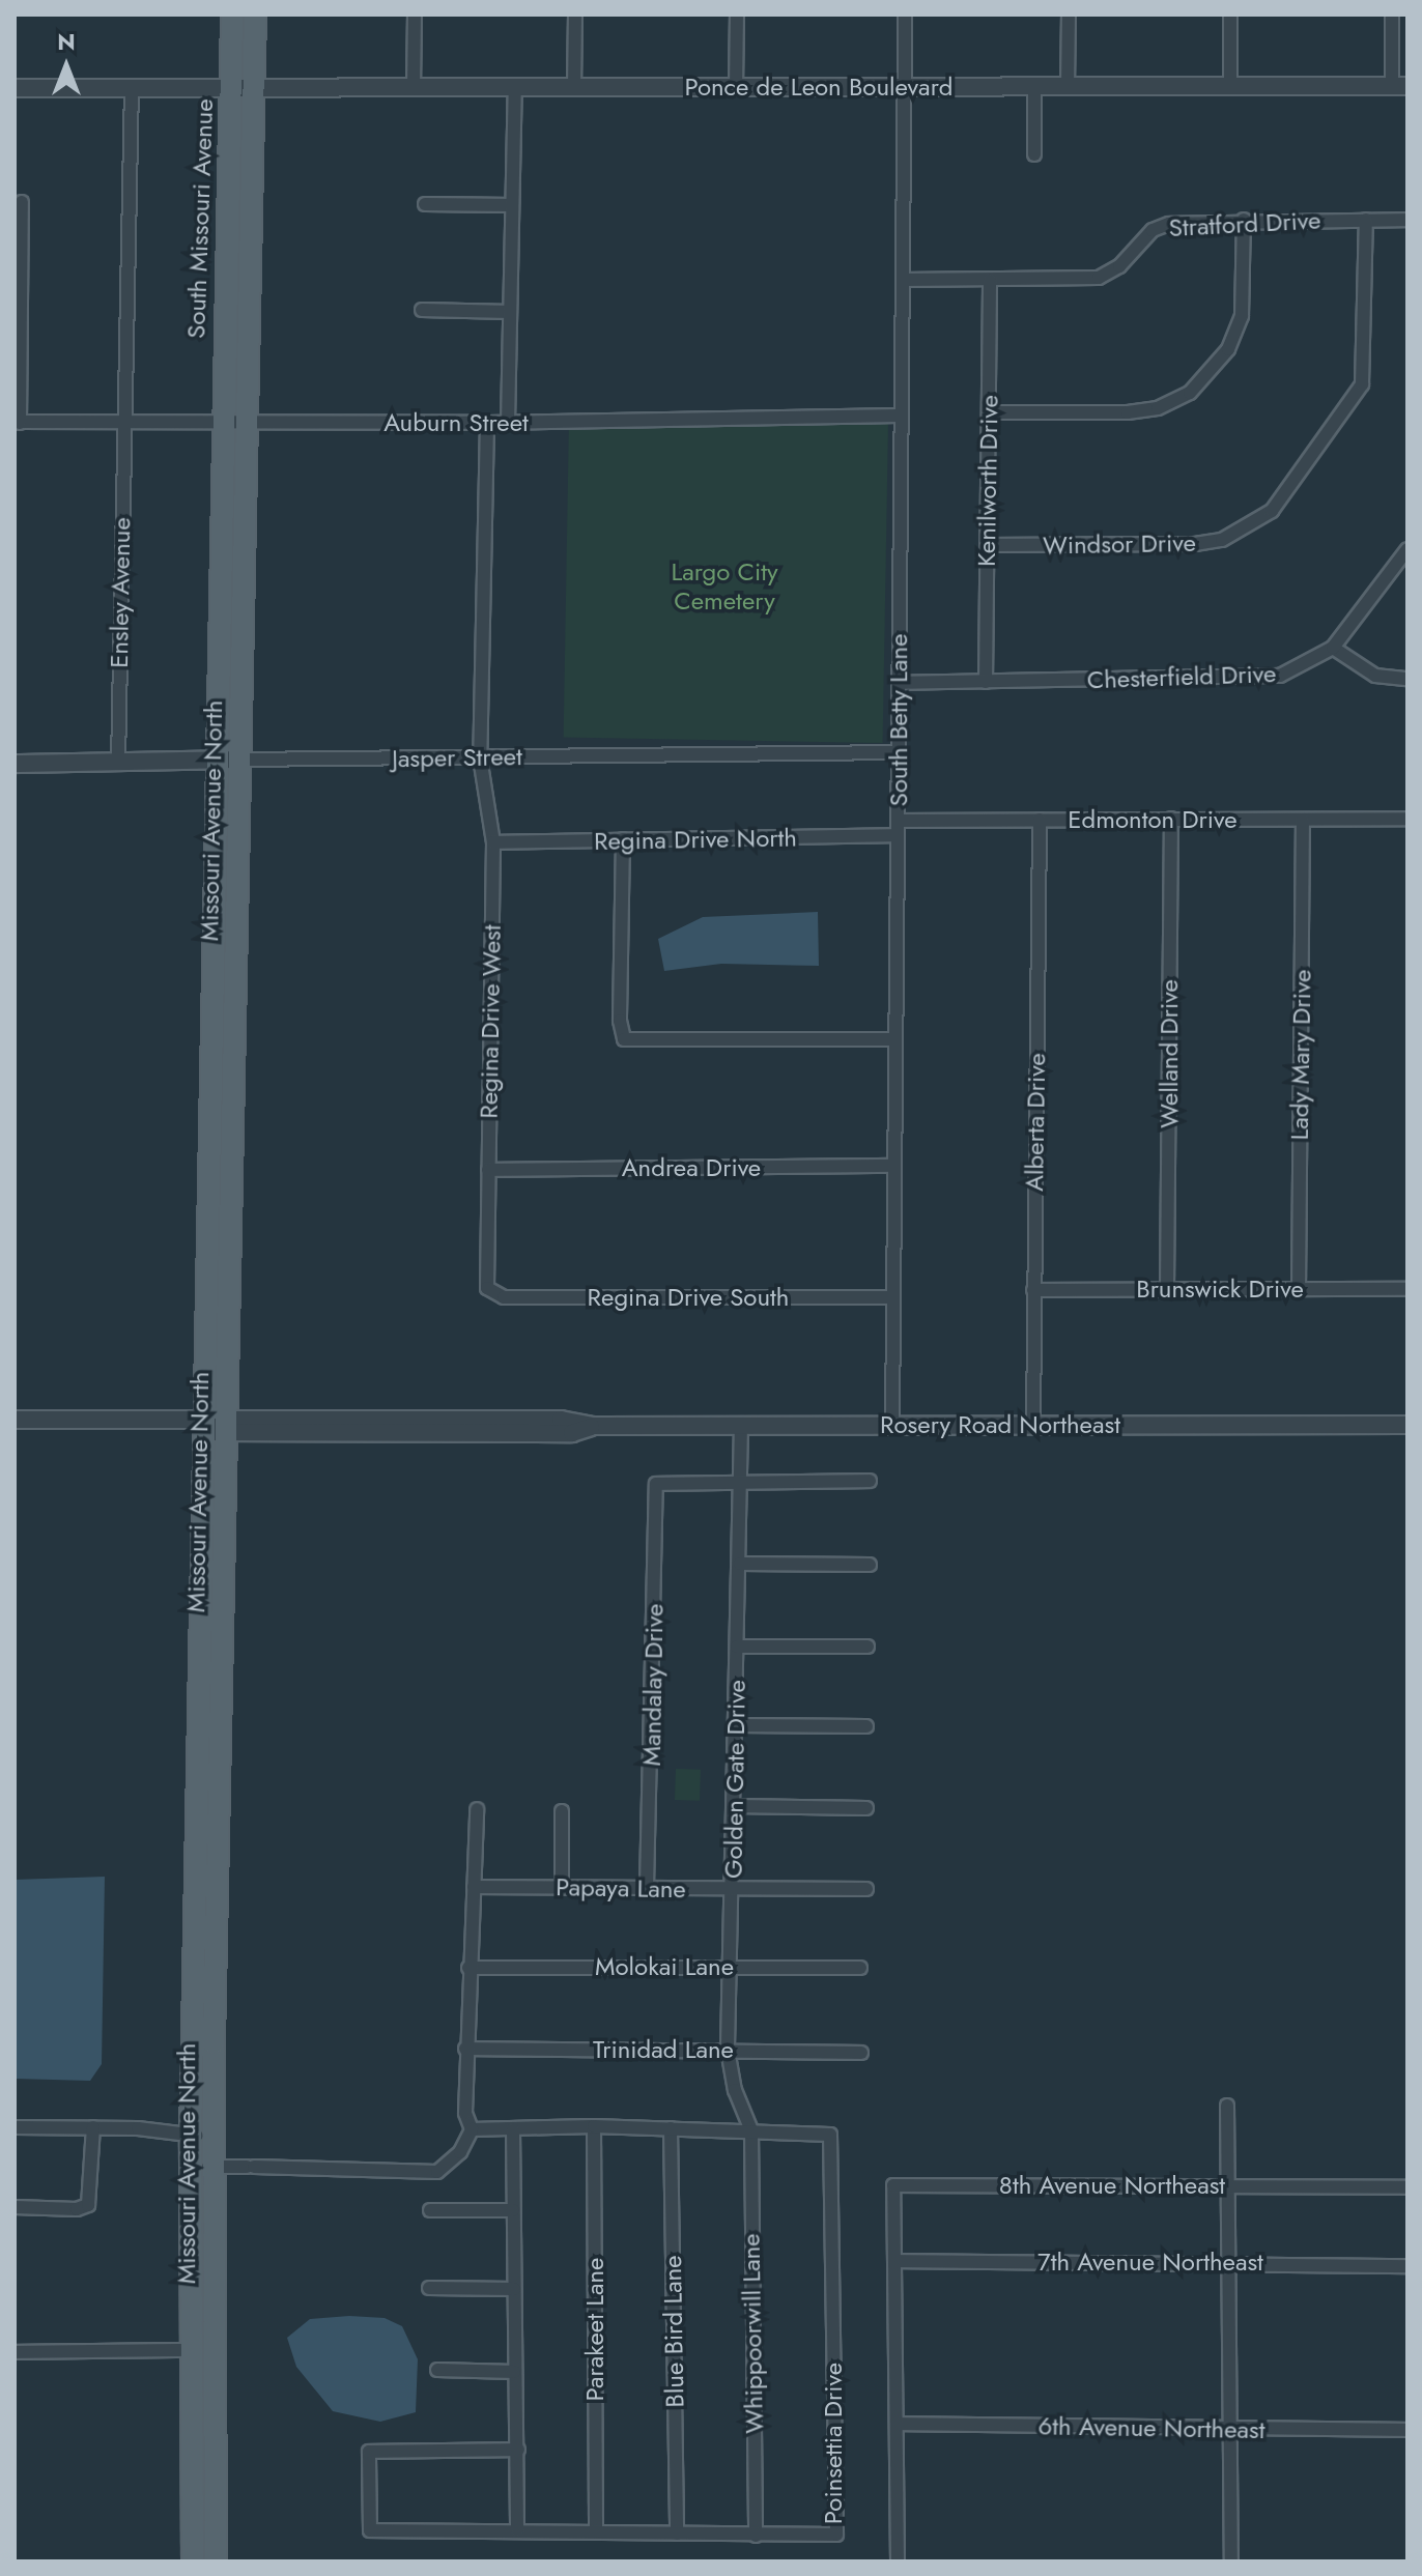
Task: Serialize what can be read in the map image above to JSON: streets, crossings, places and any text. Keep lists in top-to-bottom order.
{
  "streets": {
    "main road": ["South Missouri Avenue", "Missouri Avenue North"],
    "street": [
      "Ponce de Leon Boulevard",
      "Stratford Drive",
      "Auburn Street",
      "Kenilworth Drive",
      "Windsor Drive",
      "Ensley Avenue",
      "Chesterfield Drive",
      "South Betty Lane",
      "Jasper Street",
      "Edmonton Drive",
      "Regina Drive North",
      "Regina Drive West",
      "Welland Drive",
      "Lady Mary Drive",
      "Alberta Drive",
      "Andrea Drive",
      "Brunswick Drive",
      "Regina Drive South",
      "Rosery Road Northeast",
      "Mandalay Drive",
      "Golden Gate Drive",
      "Papaya Lane",
      "Molokai Lane",
      "Trinidad Lane",
      "8th Avenue Northeast",
      "7th Avenue Northeast",
      "Parakeet Lane",
      "Blue Bird Lane",
      "Whippoorwill Lane",
      "6th Avenue Northeast",
      "Poinsettia Drive"
    ]
  },
  "crossings": [
    ["Ponce de Leon Boulevard", "South Missouri Avenue"],
    ["Ponce de Leon Boulevard", "Ensley Avenue"],
    ["Ponce de Leon Boulevard", "South Betty Lane"],
    ["South Missouri Avenue", "Auburn Street"],
    ["South Missouri Avenue", "Missouri Avenue North"],
    ["Stratford Drive", "Kenilworth Drive"],
    ["Stratford Drive", "Windsor Drive"],
    ["Stratford Drive", "South Betty Lane"],
    ["Auburn Street", "Ensley Avenue"],
    ["Auburn Street", "South Betty Lane"],
    ["Auburn Street", "Missouri Avenue North"],
    ["Auburn Street", "Regina Drive West"],
    ["Kenilworth Drive", "Windsor Drive"],
    ["Kenilworth Drive", "Chesterfield Drive"],
    ["Ensley Avenue", "Jasper Street"],
    ["Chesterfield Drive", "South Betty Lane"],
    ["South Betty Lane", "Jasper Street"],
    ["South Betty Lane", "Edmonton Drive"],
    ["South Betty Lane", "Regina Drive North"],
    ["South Betty Lane", "Andrea Drive"],
    ["South Betty Lane", "Regina Drive South"],
    ["South Betty Lane", "Rosery Road Northeast"],
    ["Jasper Street", "Missouri Avenue North"],
    ["Jasper Street", "Regina Drive West"],
    ["Edmonton Drive", "Welland Drive"],
    ["Edmonton Drive", "Lady Mary Drive"],
    ["Edmonton Drive", "Alberta Drive"],
    ["Missouri Avenue North", "Rosery Road Northeast"],
    ["Regina Drive North", "Regina Drive West"],
    ["Regina Drive West", "Andrea Drive"],
    ["Regina Drive West", "Regina Drive South"],
    ["Welland Drive", "Brunswick Drive"],
    ["Lady Mary Drive", "Brunswick Drive"],
    ["Alberta Drive", "Brunswick Drive"],
    ["Alberta Drive", "Rosery Road Northeast"],
    ["Rosery Road Northeast", "Golden Gate Drive"],
    ["Mandalay Drive", "Golden Gate Drive"],
    ["Mandalay Drive", "Papaya Lane"],
    ["Golden Gate Drive", "Papaya Lane"],
    ["Golden Gate Drive", "Molokai Lane"],
    ["Golden Gate Drive", "Trinidad Lane"],
    ["Golden Gate Drive", "Whippoorwill Lane"],
    ["Golden Gate Drive", "Poinsettia Drive"],
    ["8th Avenue Northeast", "7th Avenue Northeast"],
    ["Parakeet Lane", "Poinsettia Drive"],
    ["Blue Bird Lane", "Poinsettia Drive"],
    ["Whippoorwill Lane", "Poinsettia Drive"]
  ],
  "parks": ["Largo City Cemetery"],
  "north": "top"
}
